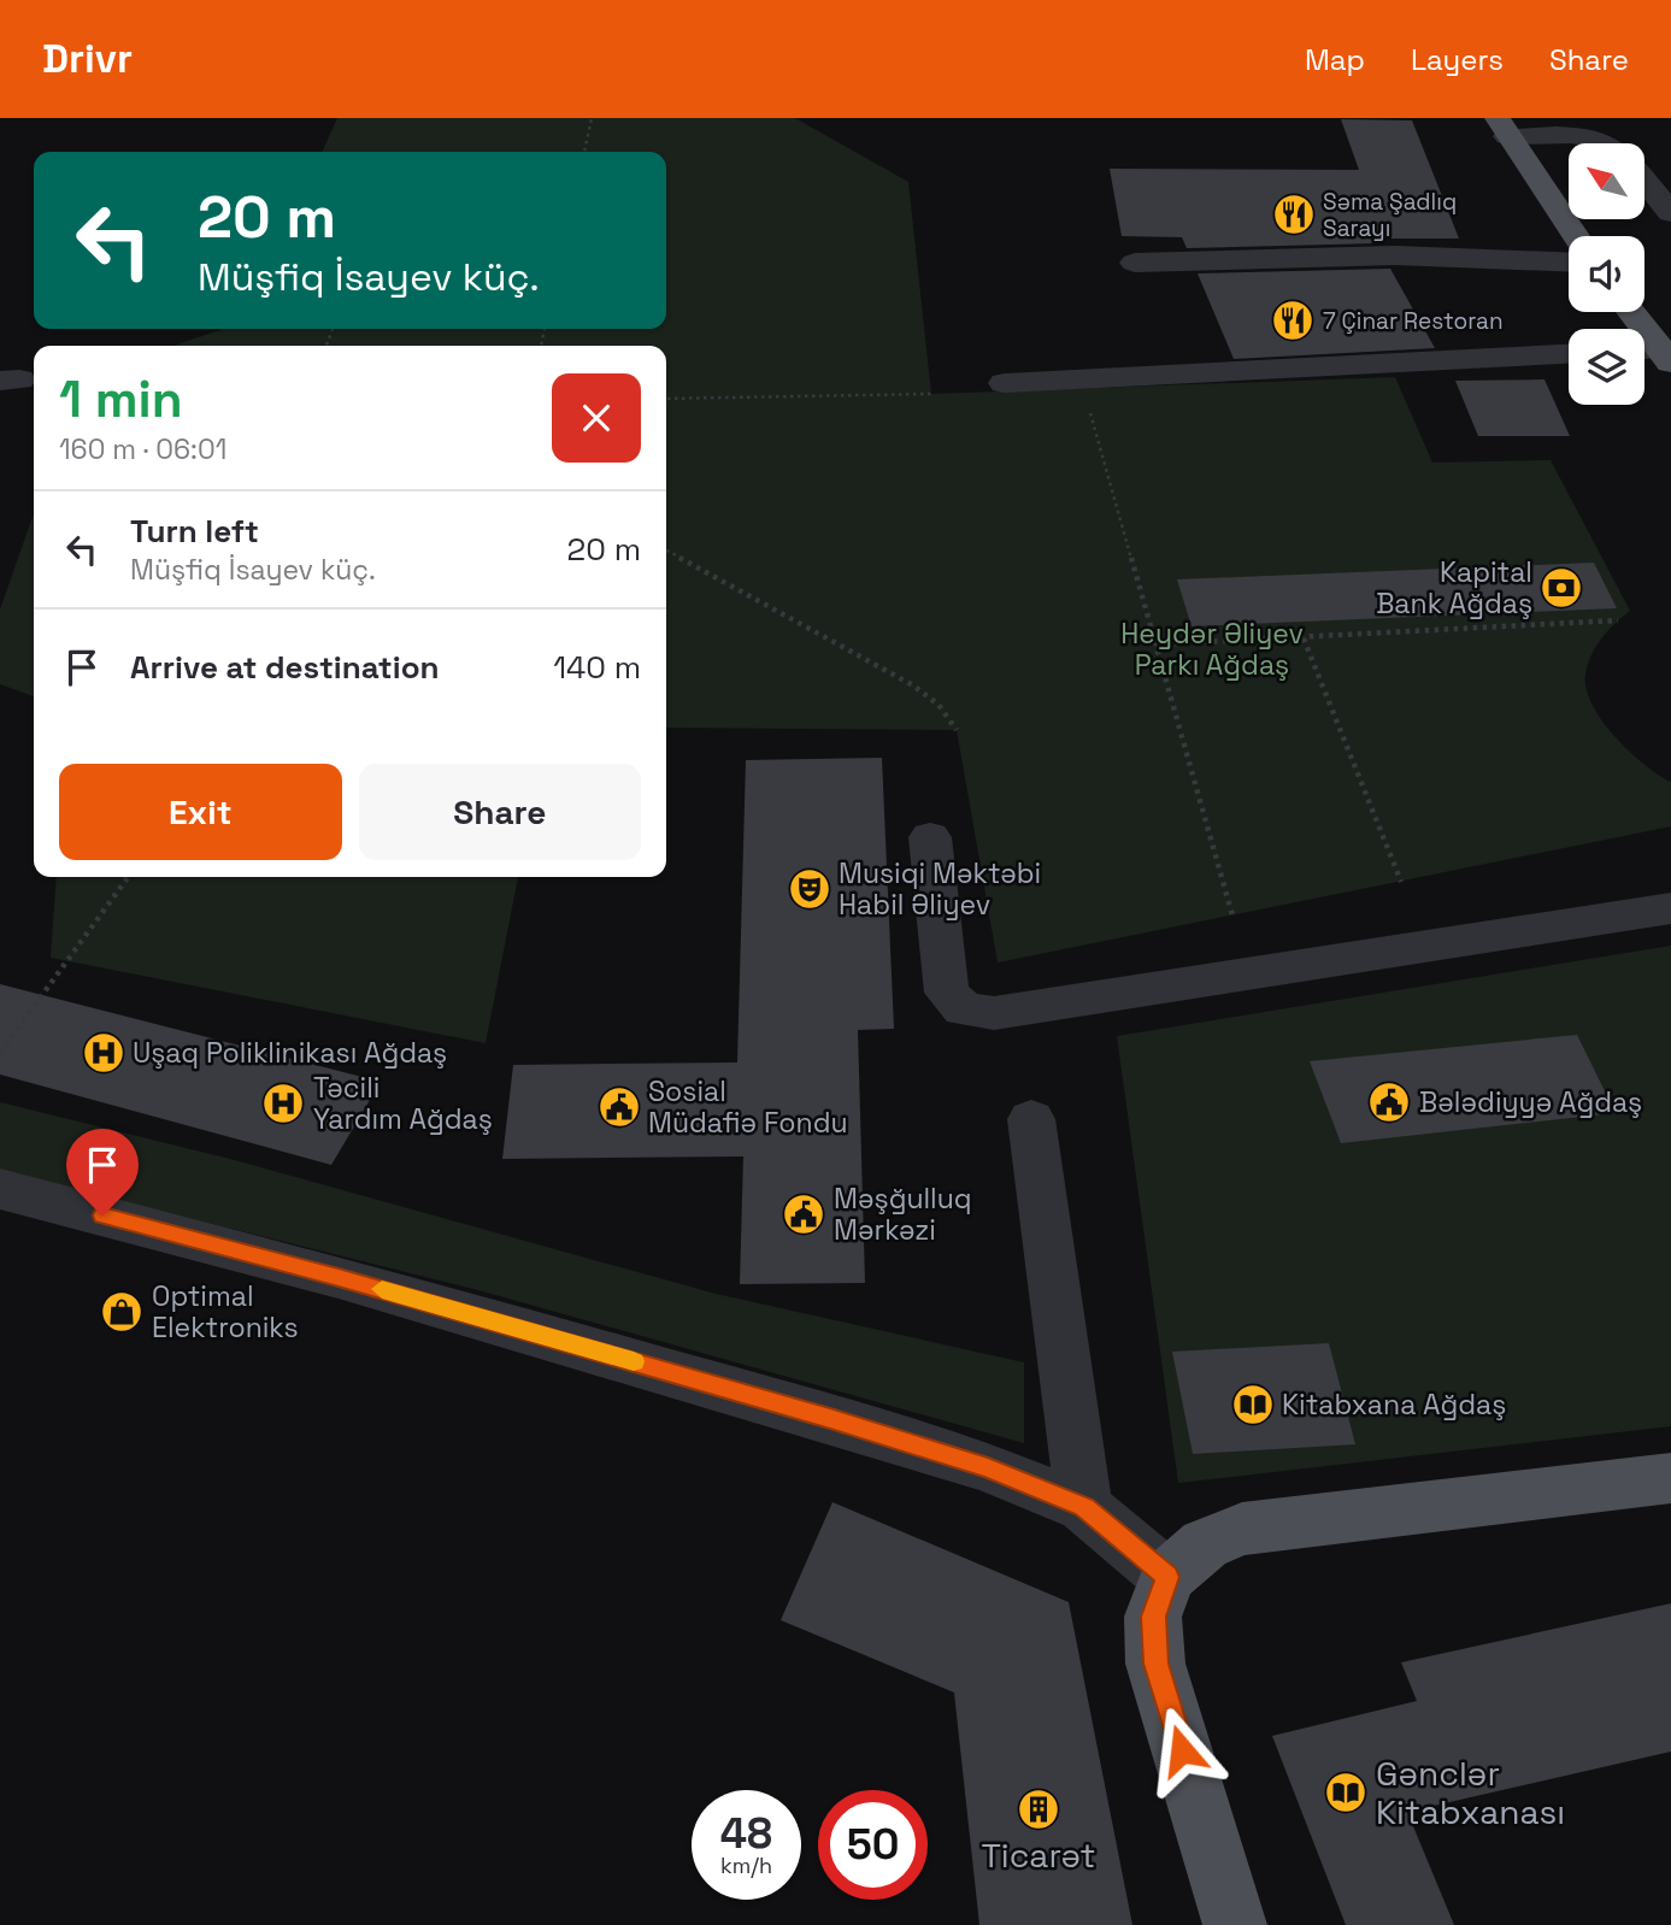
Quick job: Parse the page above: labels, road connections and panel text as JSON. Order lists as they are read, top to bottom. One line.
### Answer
{"parks":["Heydər Əliyev Parkı Ağdaş"],"places":{"restaurant":["Səma Şadlıq Sarayı","7 Çinar Restoran"],"bank":["Kapital Bank Ağdaş"],"theatre":["Musiqi Məktəbi Habil Əliyev"],"hospital":["Uşaq Poliklinikası Ağdaş","Təcili Yardım Ağdaş"],"public building":["Bələdiyyə Ağdaş","Sosial Müdafiə Fondu","Məşğulluq Mərkəzi"],"shop":["Optimal Elektroniks"],"library":["Kitabxana Ağdaş","Gənclər Kitabxanası"],"building":["Ticarət"]},"north":"top left","page":{"header":"Drivr","nav":["Map","Layers","Share"],"turn":["20 m","Müşfiq İsayev küç."],"heading":["1 min","160 m · 06:01"],"list":[{"name":"Turn left","note":"Müşfiq İsayev küç.","value":"20 m"},{"name":"Arrive at destination","value":"140 m"}],"buttons":["Exit","Share"],"speed":"48 km/h","limit":"50"}}
